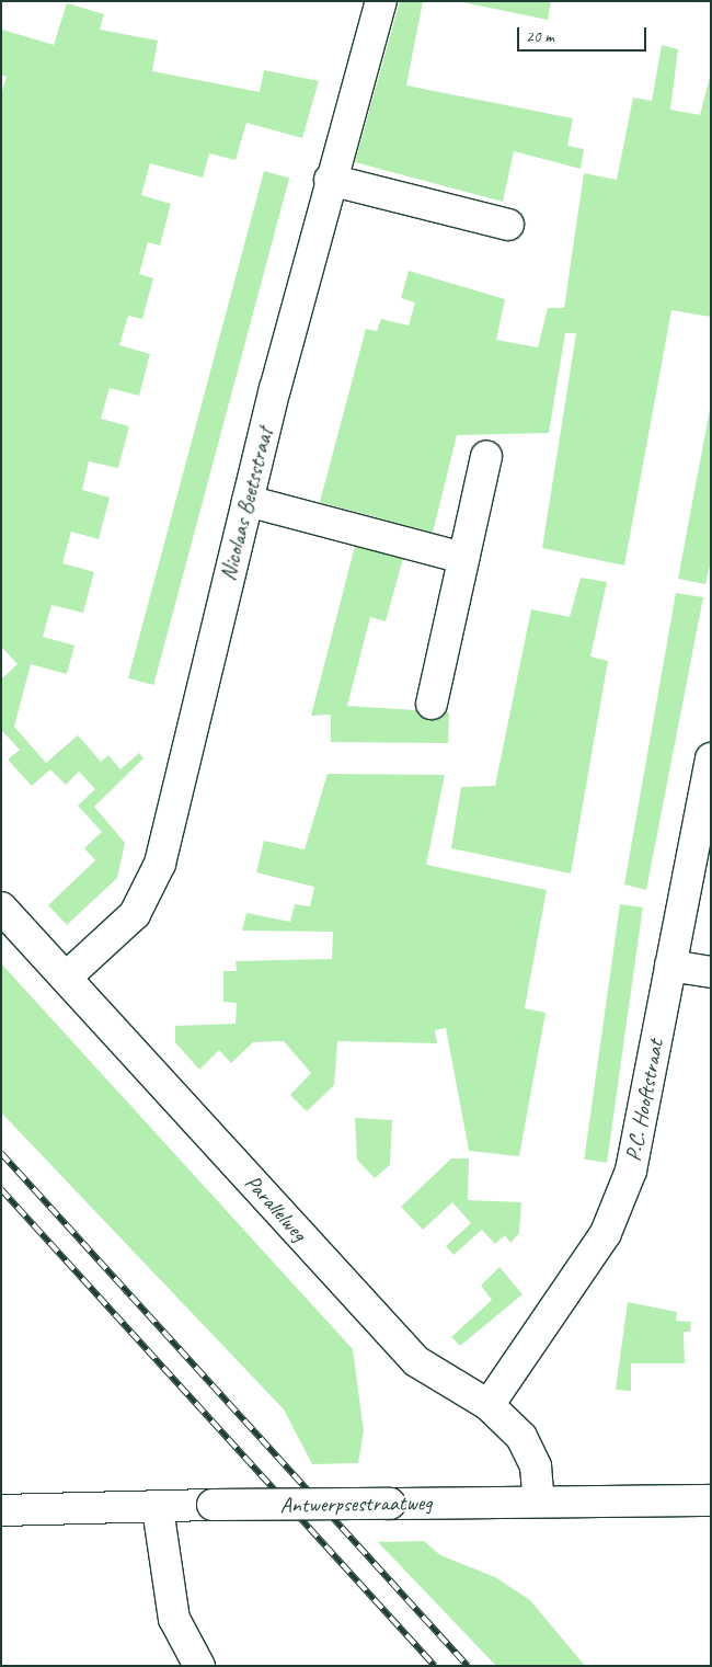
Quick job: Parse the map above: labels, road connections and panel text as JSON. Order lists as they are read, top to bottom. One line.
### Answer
{"streets":{"street":["Nicolaas Beetsstraat","P.C. Hooftstraat","Parallelweg","Antwerpsestraatweg"]},"crossings":[["Nicolaas Beetsstraat","Parallelweg"],["P.C. Hooftstraat","Parallelweg"],["Parallelweg","Antwerpsestraatweg"]],"scale_bar":"20 m"}
